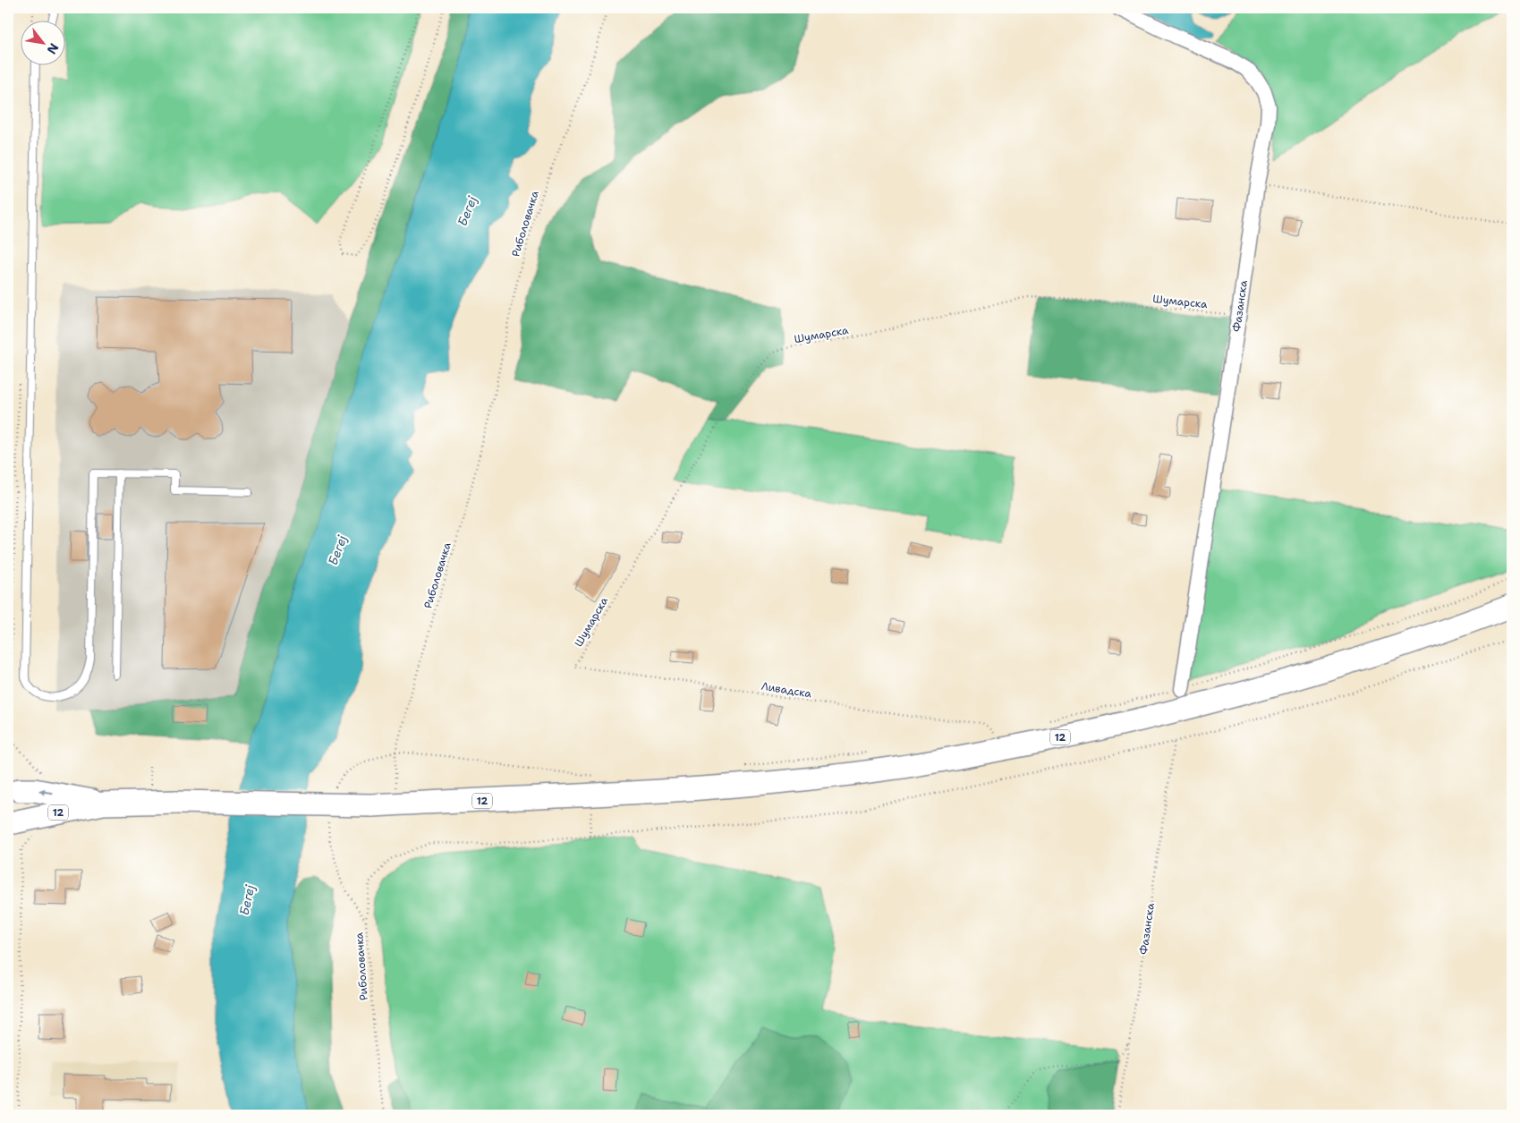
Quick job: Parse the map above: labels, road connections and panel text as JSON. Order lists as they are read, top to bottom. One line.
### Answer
{"streets":{"main road":["12"],"street":["Фазанска"],"path":["Риболовачка","Шумарска","Ливадска"]},"crossings":[["Риболовачка","12"],["Шумарска","Фазанска"],["Шумарска","Ливадска"]],"water":["Бегеј"],"north":"bottom right"}
